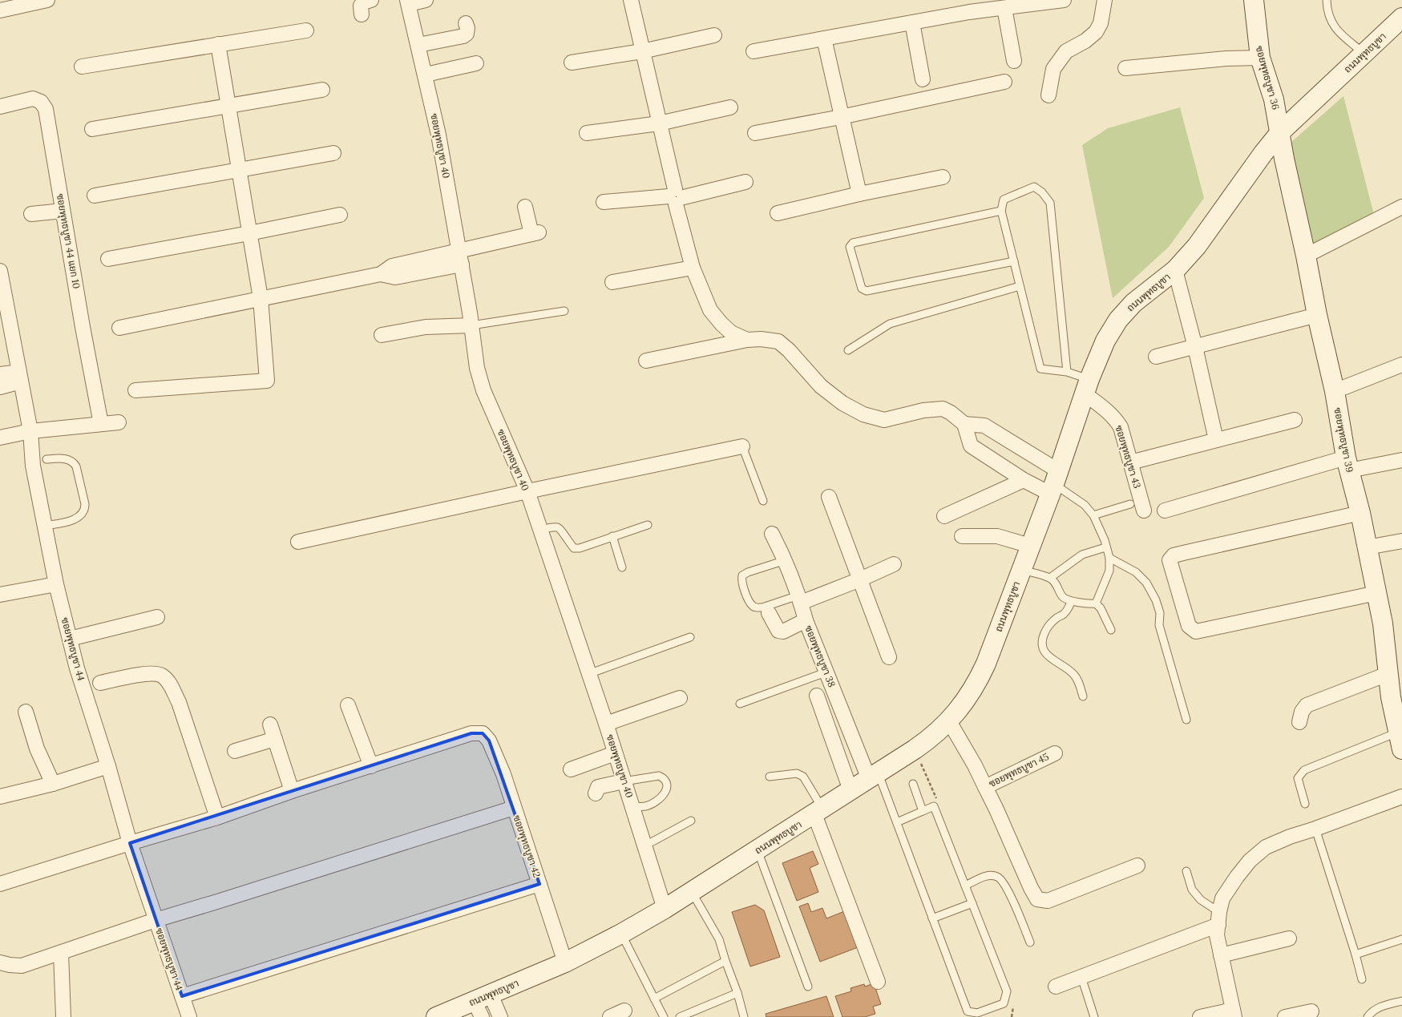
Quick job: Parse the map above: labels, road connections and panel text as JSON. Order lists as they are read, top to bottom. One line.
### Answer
{"streets":{"main road":["ถนนพุทธบูชา","ซอยพุทธบูชา 36","ซอยพุทธบูชา 39"],"street":["ซอยพุทธบูชา 40","ซอยพุทธบูชา 44 แยก 10","ซอยพุทธบูชา 43","ซอยพุทธบูชา 44","ซอยพุทธบูชา 38","ซอยพุทธบูชา 45","ซอยพุทธบูชา 42"]},"crossings":[["ถนนพุทธบูชา","ซอยพุทธบูชา 36"],["ถนนพุทธบูชา","ซอยพุทธบูชา 40"],["ถนนพุทธบูชา","ซอยพุทธบูชา 39"],["ถนนพุทธบูชา","ซอยพุทธบูชา 43"],["ถนนพุทธบูชา","ซอยพุทธบูชา 38"],["ถนนพุทธบูชา","ซอยพุทธบูชา 45"],["ถนนพุทธบูชา","ซอยพุทธบูชา 42"],["ซอยพุทธบูชา 36","ซอยพุทธบูชา 39"]]}
